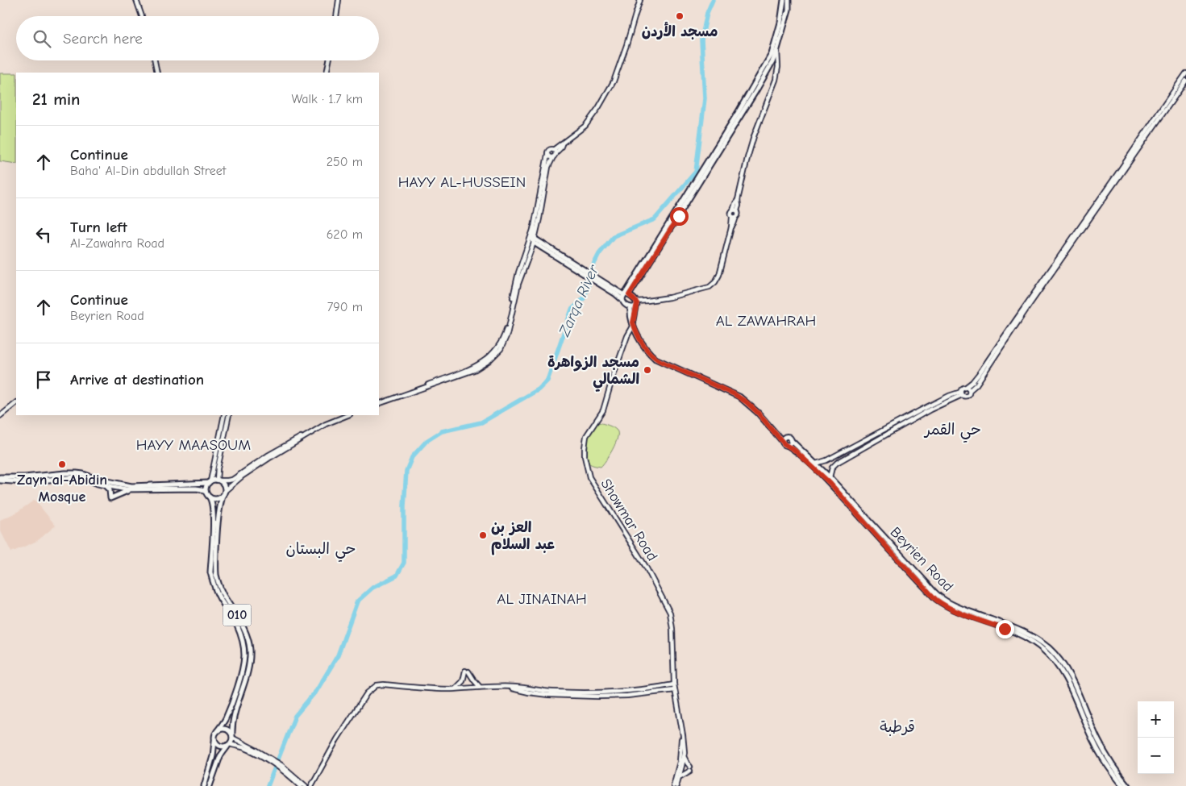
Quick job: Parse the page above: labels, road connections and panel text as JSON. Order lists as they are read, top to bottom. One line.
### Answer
{"streets":{"main road":["Beyrien Road","010"],"street":["Showmar Road"]},"districts":["HAYY AL-HUSSEIN","AL ZAWAHRAH","حي القمر","HAYY MAASOUM","حي البستان","AL JINAINAH","قرطبة"],"water":["Zarqa River"],"places":["مسجد الأردن","مسجد الزواهرة الشمالي","Zayn al-Abidin Mosque","العز بن عبد السلام"],"page":{"search":"Search here","heading":["21 min","Walk · 1.7 km"],"list":[["Continue","Baha' Al-Din abdullah Street","250 m"],["Turn left","Al-Zawahra Road","620 m"],["Continue","Beyrien Road","790 m"],"Arrive at destination"],"map_buttons":["+","−"]}}
